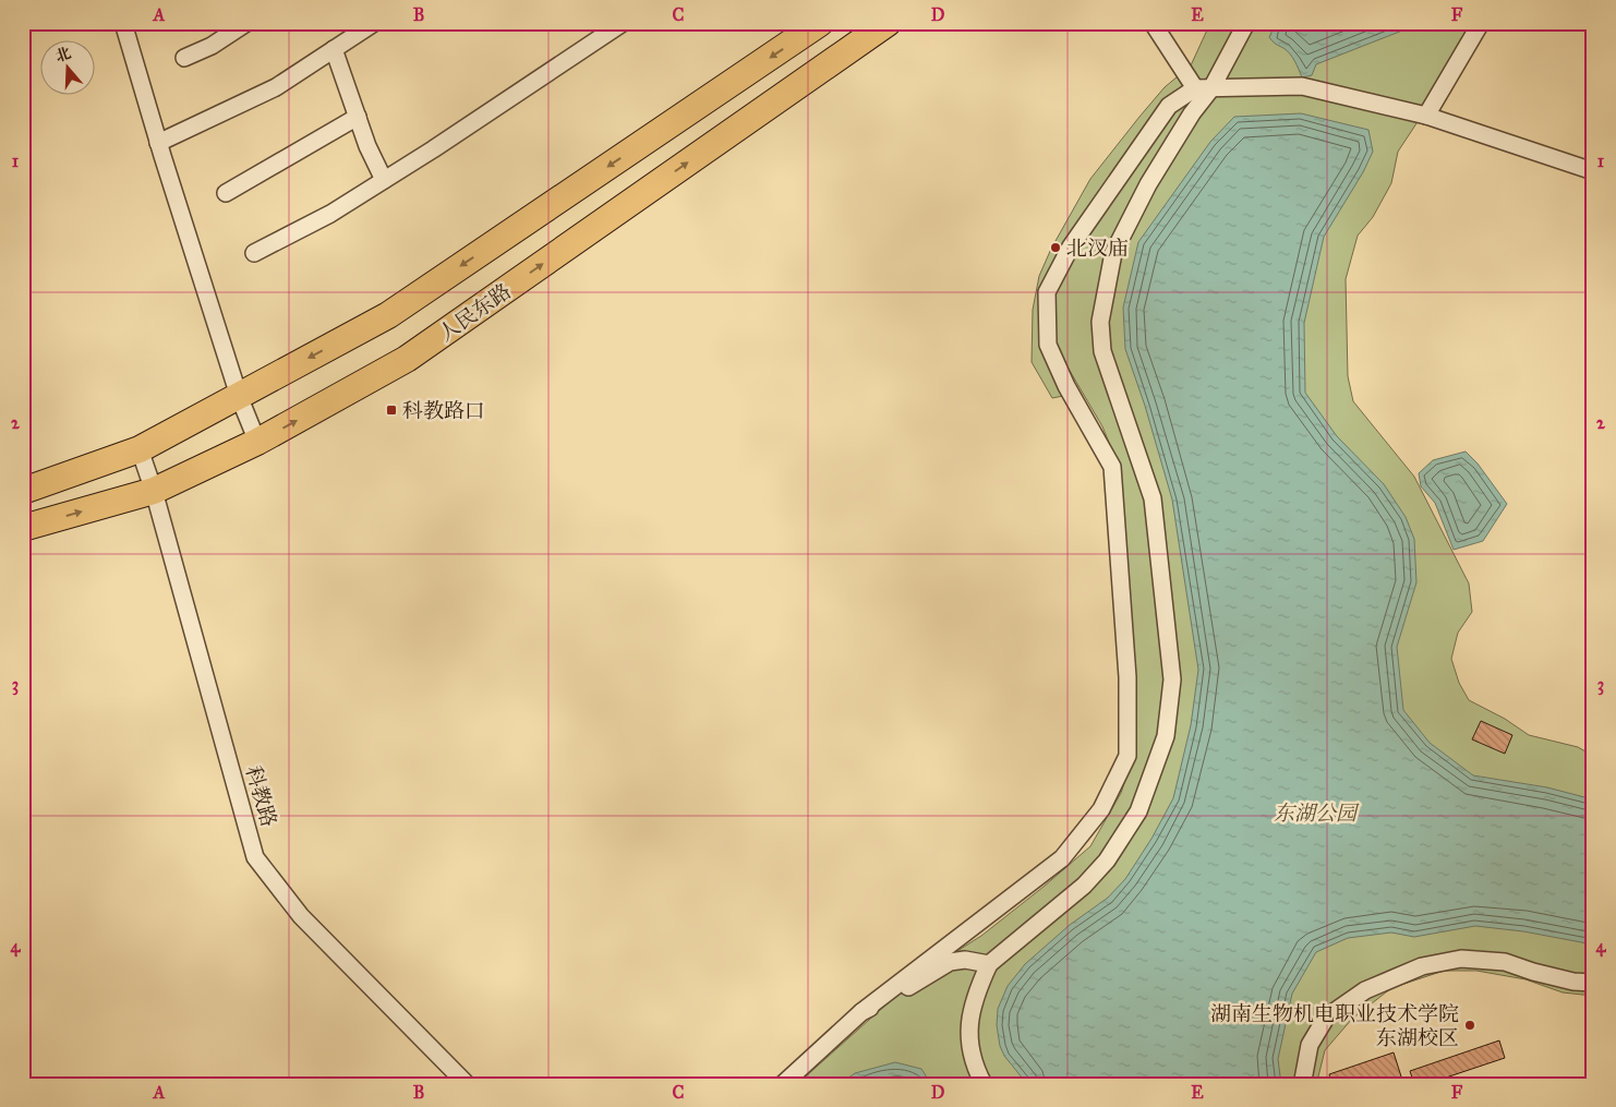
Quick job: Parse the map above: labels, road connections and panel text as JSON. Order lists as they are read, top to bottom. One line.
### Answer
{"streets":{"main road":["人民东路"],"street":["科教路"]},"crossings":[["人民东路","科教路"]],"parks":["东湖公园"],"places":{"other":["北汊庙","湖南生物机电职业技术学院 东湖校区"],"transit":["科教路口"]},"north":"top","grid":{"columns":["A","B","C","D","E","F"],"rows":["1","2","3","4"]}}
